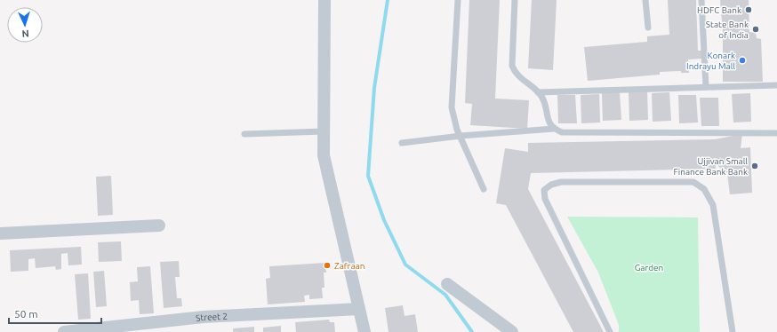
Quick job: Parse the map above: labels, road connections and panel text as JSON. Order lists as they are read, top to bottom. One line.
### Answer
{"streets":{"street":["Street 2"]},"parks":["Garden"],"places":["HDFC Bank","State Bank of India","Konark Indrayu Mall","Ujjivan Small Finance Bank Bank","Zafraan"],"scale_bar":"50 m","north":"bottom"}
